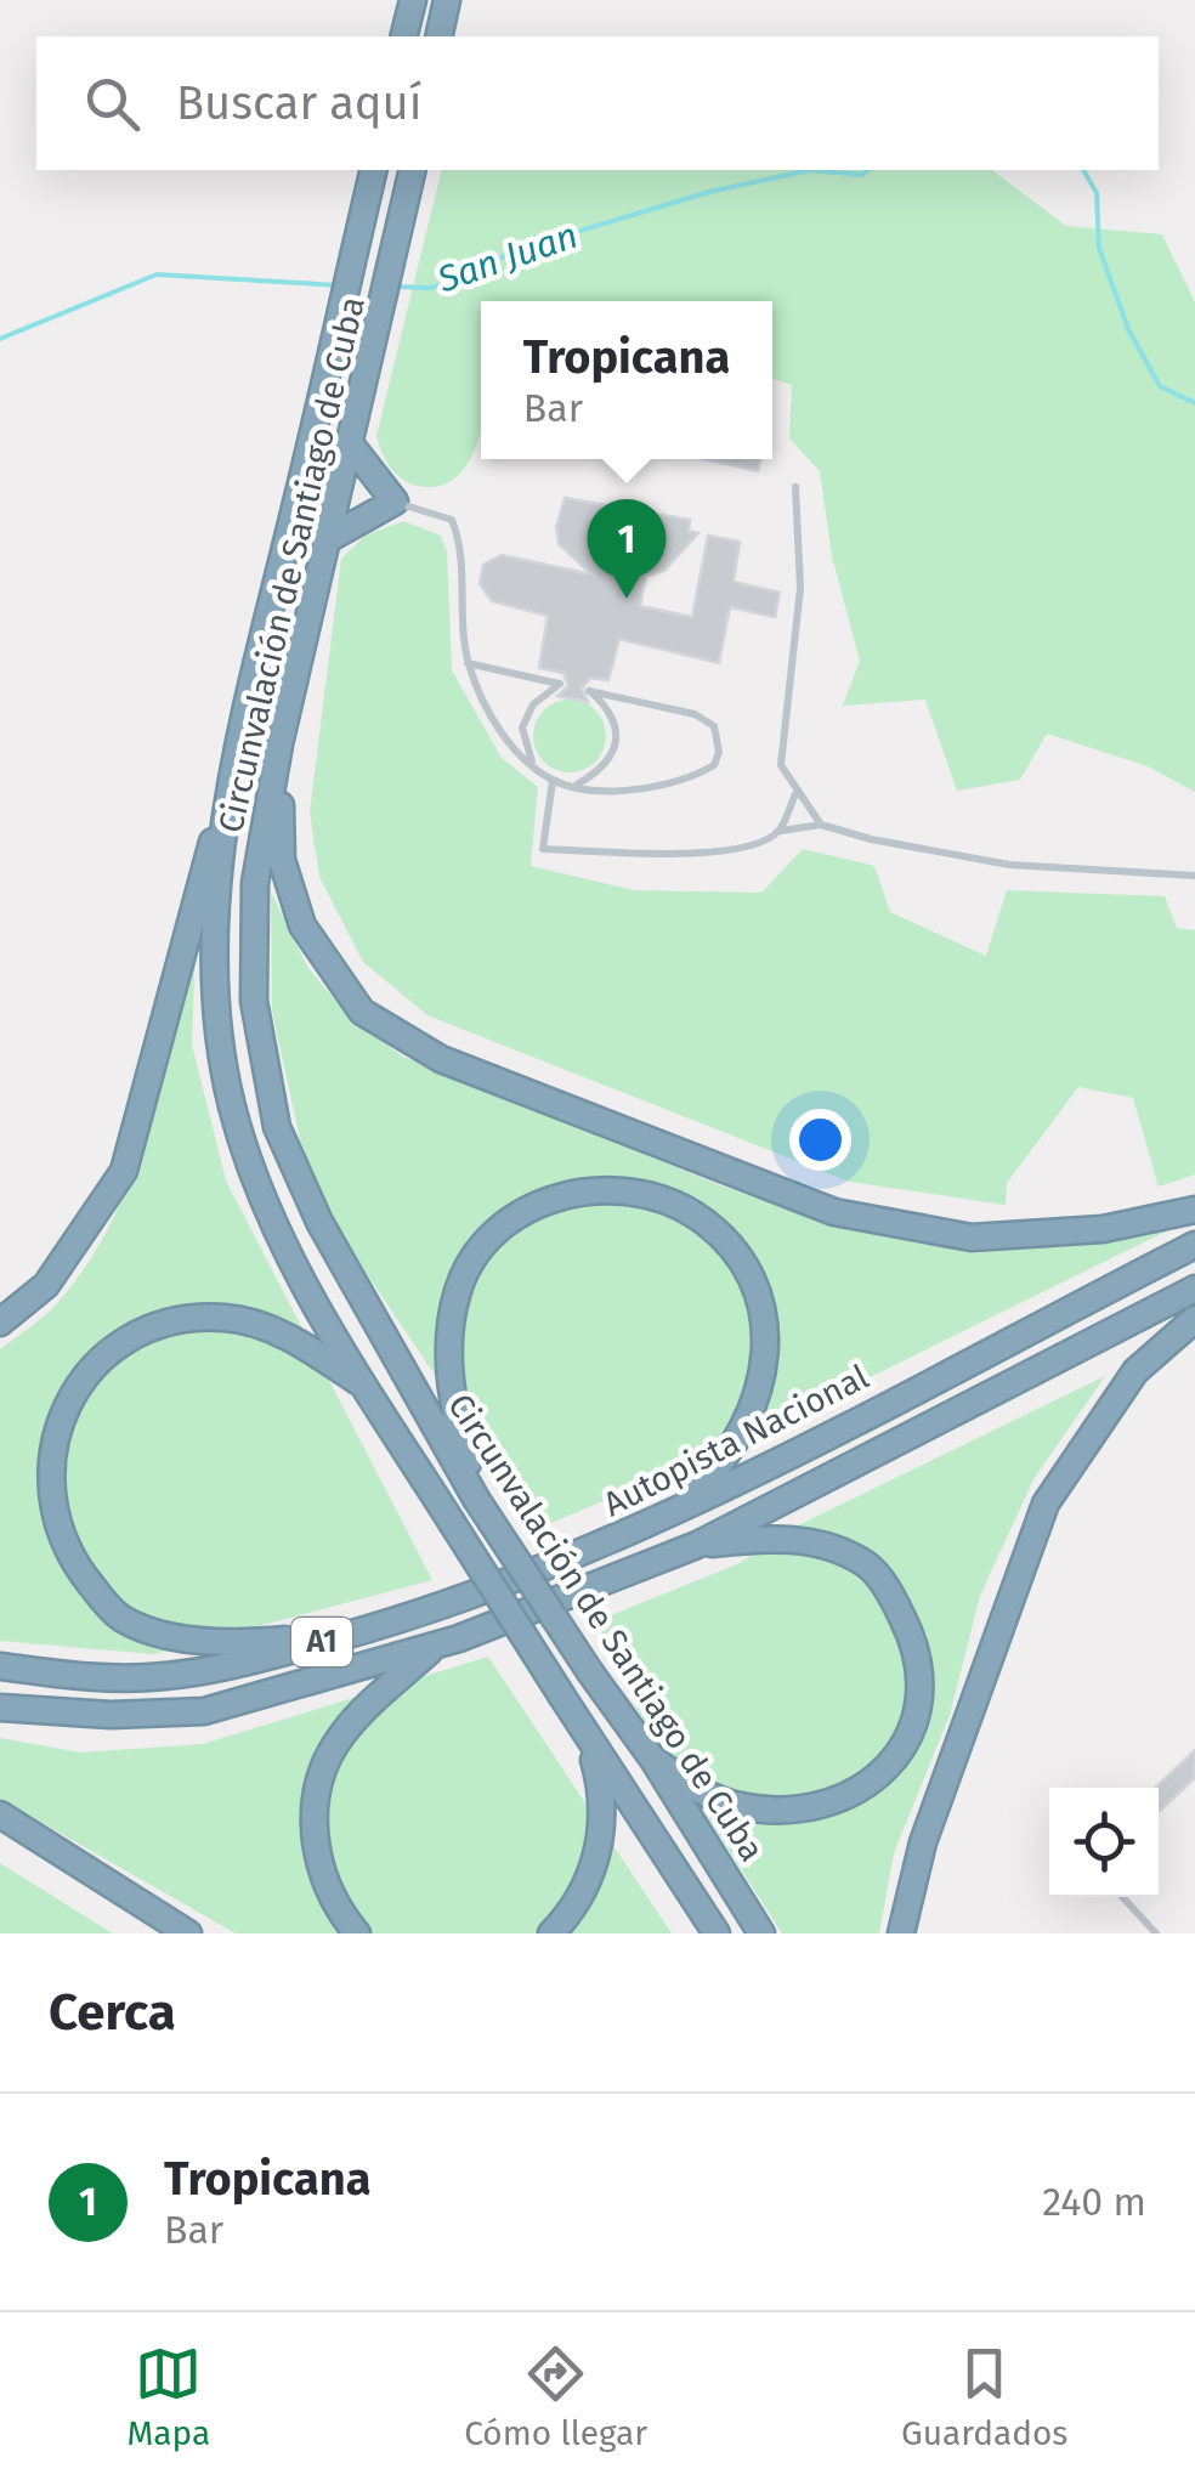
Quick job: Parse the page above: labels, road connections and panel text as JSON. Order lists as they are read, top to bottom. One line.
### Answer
{"streets":{"highway":["Circunvalación de Santiago de Cuba","Autopista Nacional","A1"]},"water":["San Juan"],"page":{"search":"Buscar aquí","popup":["Tropicana","Bar"],"pins":"1","heading":"Cerca","list":[{"mark":"1","name":"Tropicana","note":"Bar","value":"240 m"}],"nav":["Mapa","Cómo llegar","Guardados"]}}
